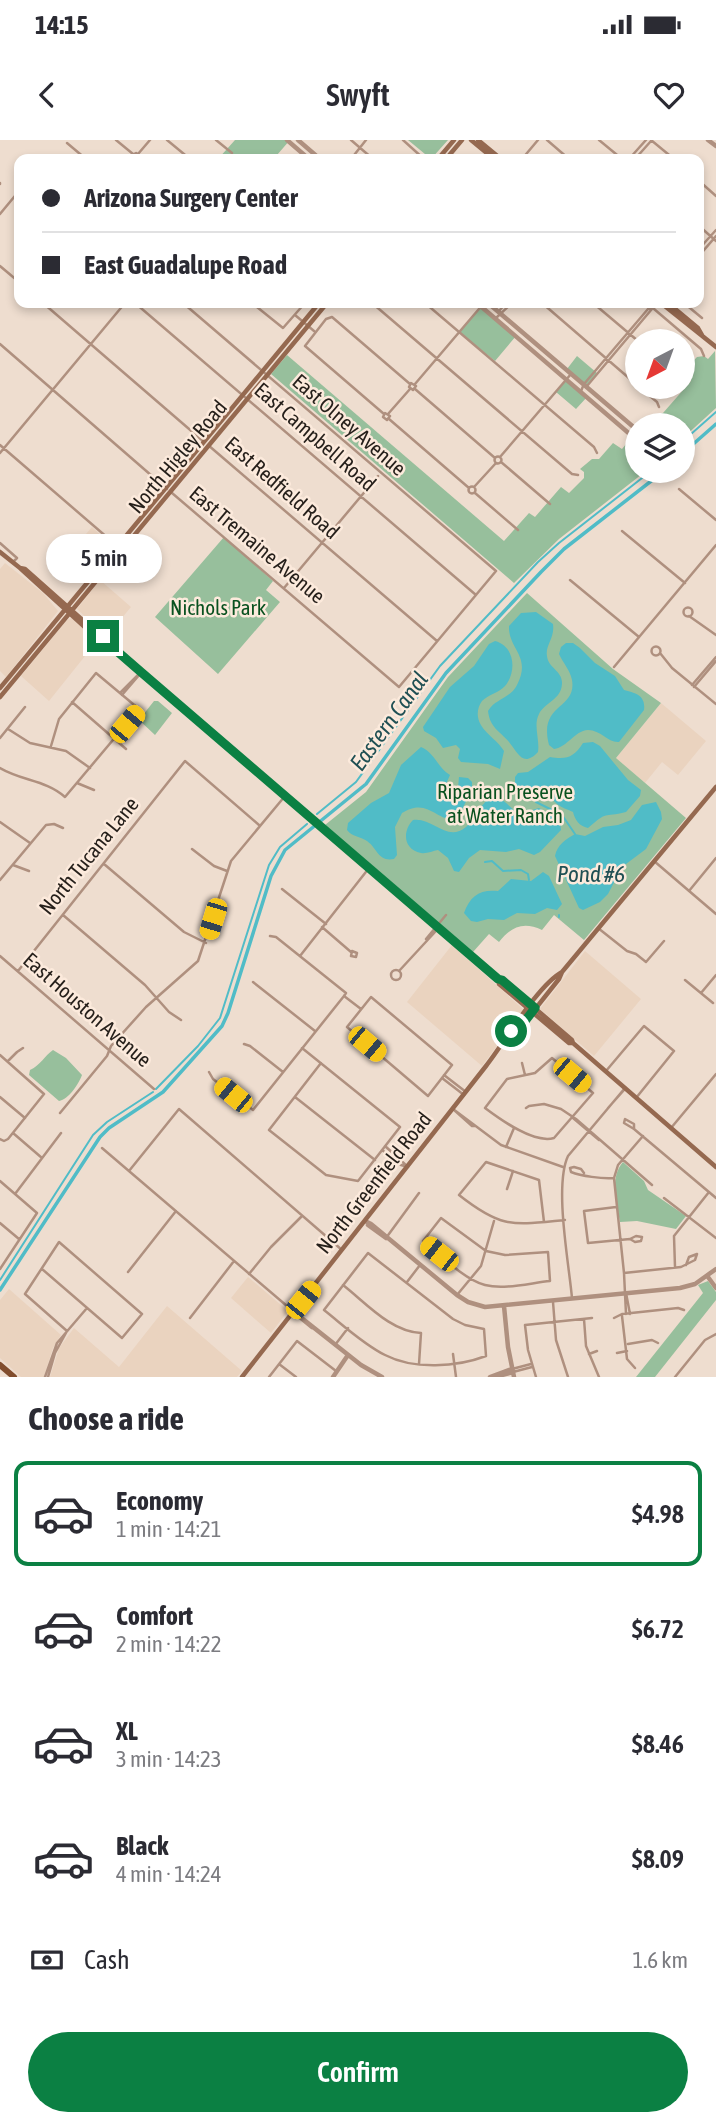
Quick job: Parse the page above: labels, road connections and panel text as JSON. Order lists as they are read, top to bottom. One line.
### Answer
{"streets":{"main road":["North Higley Road","North Greenfield Road"],"street":["East Olney Avenue","East Campbell Road","East Redfield Road","East Tremaine Avenue","North Tucana Lane","East Houston Avenue"]},"crossings":[["East Olney Avenue","East Campbell Road"],["East Olney Avenue","North Higley Road"],["East Campbell Road","North Higley Road"],["North Higley Road","East Redfield Road"],["North Higley Road","East Tremaine Avenue"],["East Redfield Road","East Tremaine Avenue"],["North Tucana Lane","East Houston Avenue"]],"water":["Eastern Canal","Pond #6"],"parks":["Nichols Park","Riparian Preserve at Water Ranch"],"north":"bottom left","page":{"status":"14:15","header":"Swyft","banner":["Arizona Surgery Center","East Guadalupe Road"],"bubble":"5 min","heading":"Choose a ride","list":[{"name":"Economy","note":"1 min · 14:21","value":"$4.98"},{"name":"Comfort","note":"2 min · 14:22","value":"$6.72"},{"name":"XL","note":"3 min · 14:23","value":"$8.46"},{"name":"Black","note":"4 min · 14:24","value":"$8.09"}],"pay":["Cash","1.6 km"],"buttons":"Confirm"}}
